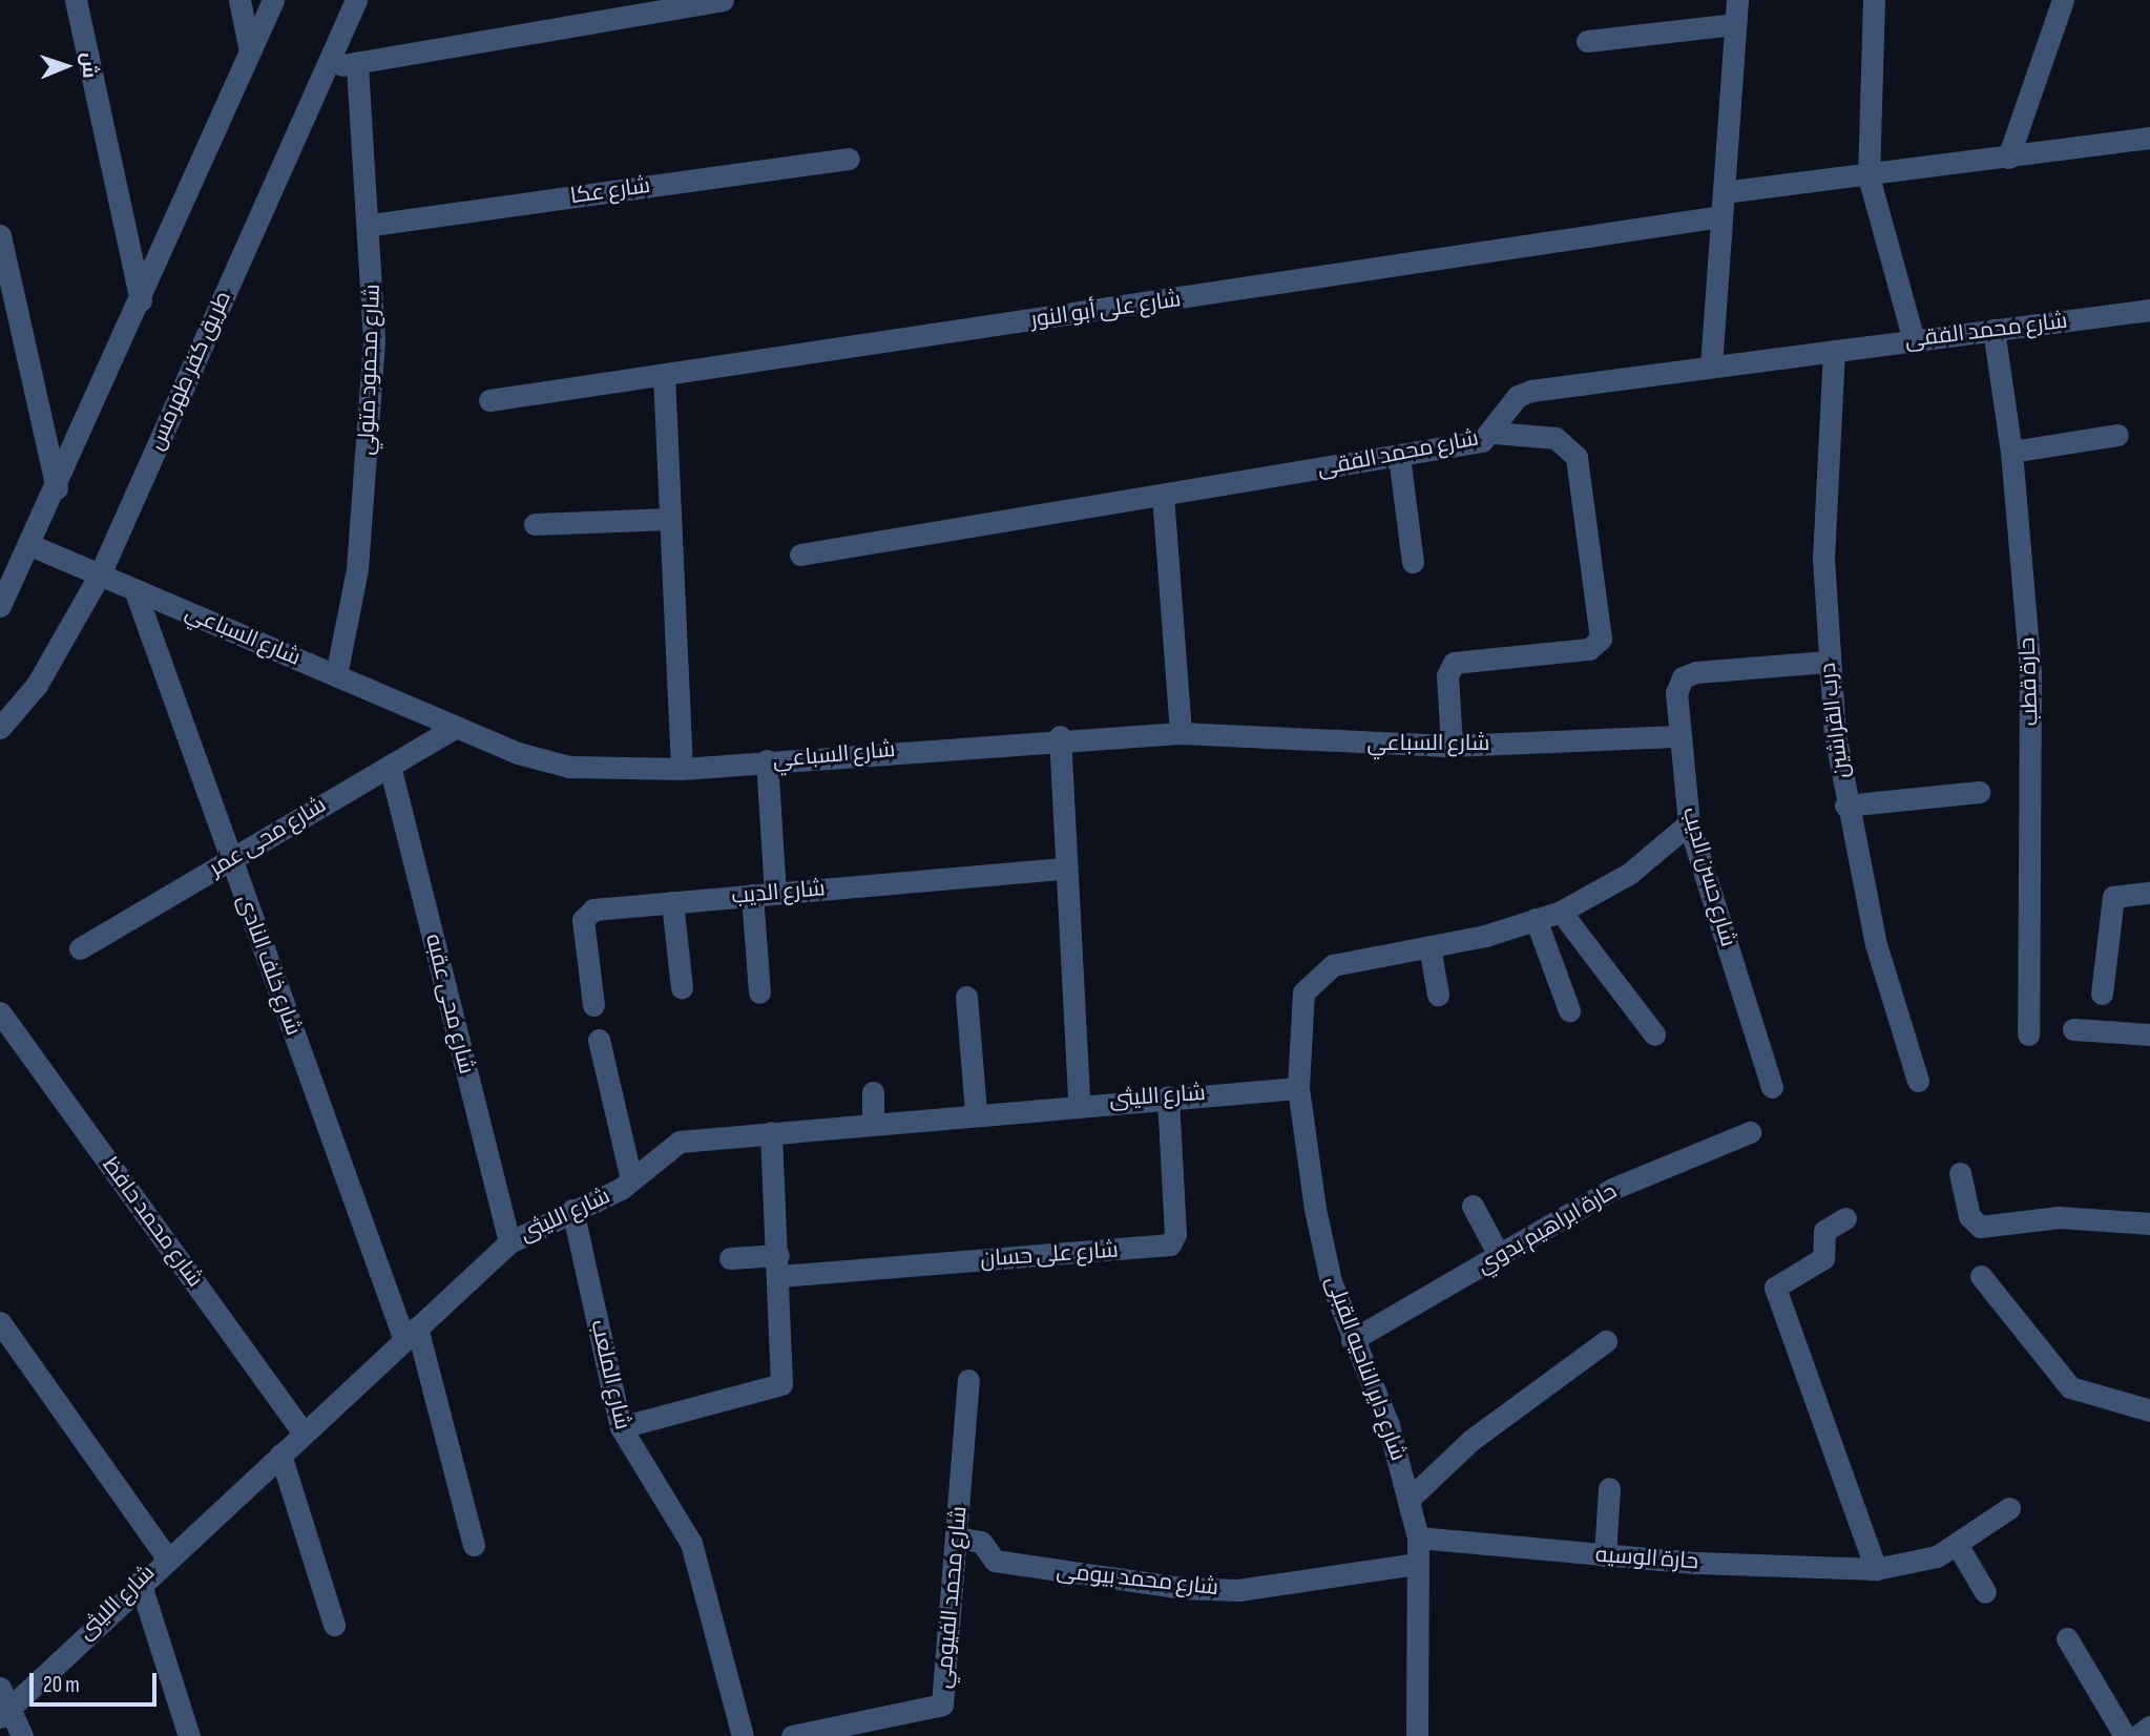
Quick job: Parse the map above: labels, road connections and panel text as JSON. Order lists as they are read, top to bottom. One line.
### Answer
{"streets":{"street":["شارع عكا","شارع على أبو النور","شارع محمد الفقى","شارع محمود متولي","طريق كفر طهرمس","شارع السباعي","حارة قطب","درب القراشين","شارع محى عمر","شارع حسن الديب","شارع الديب","شارع خلف النادى","شارع محى عقبه","شارع الليثى","شارع محمد حافظ","حارة ابراهيم بدوي","شارع على حسان","شارع داير الناحيه القبلى","شارع الملعب","حارة الوسيه","شارع محمد بيومى","شارع محمد الفيومي"]},"crossings":[["شارع عكا","شارع محمود متولي"],["شارع محمد الفقى","حارة قطب"],["شارع محمد الفقى","درب القراشين"],["شارع محمود متولي","شارع السباعي"],["طريق كفر طهرمس","شارع السباعي"],["شارع السباعي","شارع محى عمر"],["شارع السباعي","شارع حسن الديب"],["شارع السباعي","شارع خلف النادى"],["درب القراشين","شارع حسن الديب"],["شارع محى عمر","شارع خلف النادى"],["شارع محى عمر","شارع محى عقبه"],["شارع حسن الديب","شارع داير الناحيه القبلى"],["شارع خلف النادى","شارع الليثى"],["شارع محى عقبه","شارع الليثى"],["شارع الليثى","شارع محمد حافظ"],["شارع الليثى","شارع على حسان"],["شارع الليثى","شارع داير الناحيه القبلى"],["شارع الليثى","شارع الملعب"],["حارة ابراهيم بدوي","شارع داير الناحيه القبلى"],["شارع داير الناحيه القبلى","حارة الوسيه"],["شارع داير الناحيه القبلى","شارع محمد بيومى"],["شارع محمد بيومى","شارع محمد الفيومي"]],"scale_bar":"20 m","north":"right"}
